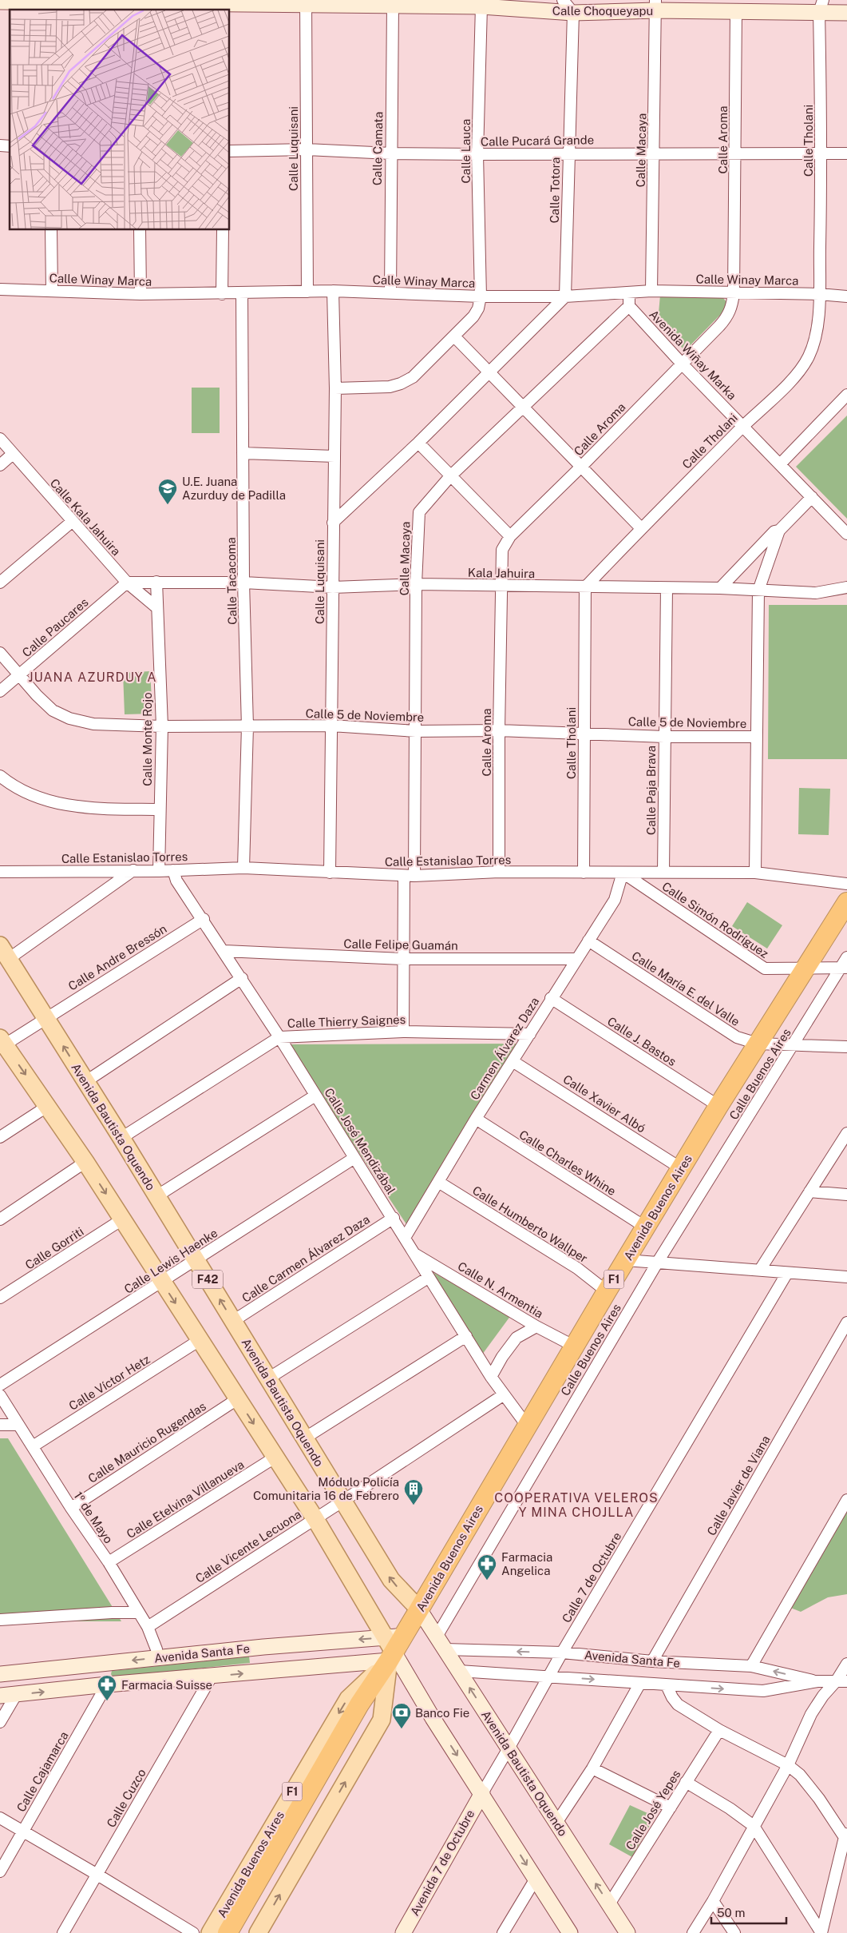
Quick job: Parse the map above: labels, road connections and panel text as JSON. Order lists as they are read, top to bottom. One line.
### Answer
{"streets":{"highway":["Avenida Buenos Aires","F1"],"main road":["Calle Choqueyapu","Avenida Bautista Oquendo","F42","Avenida Santa Fe","Avenida 7 de Octubre"],"street":["Calle Aroma","Calle Pucará Grande","Calle Tholani","Calle Luquisani","Calle Camata","Calle Macaya","Calle Lauca","Calle Totora","Calle Winay Marca","Avenida Wiñay Marka","Calle Kala Jahuira","Kala Jahuira","Calle Tacacoma","Calle Paucares","Calle 5 de Noviembre","Calle Monte Rojo","Calle Paja Brava","Calle Estanislao Torres","Calle Simón Rodríguez","Calle Felipe Guamán","Calle Andre Bressón","Calle María E. del Valle","Calle Thierry Saignes","Calle J. Bastos","Carmen Álvarez Daza","Calle Buenos Aires","Calle Xavier Albó","Calle José Mendizábal","Calle Charles Whine","Calle Humberto Wallper","Calle Gorriti","Calle Carmen Álvarez Daza","Calle Lewis Haenke","Calle N. Armentia","Calle Víctor Hetz","Calle Mauricio Rugendas","Calle Javier de Viana","Calle Etelvina Villanueva","1º de Mayo","Calle Vicente Lecuona","Calle 7 de Octubre","Calle Cajamarca","Calle Cuzco","Calle José Yepes"]},"crossings":[["Calle Choqueyapu","Calle Aroma"],["Calle Choqueyapu","Calle Tholani"],["Calle Choqueyapu","Calle Luquisani"],["Calle Choqueyapu","Calle Camata"],["Calle Choqueyapu","Calle Macaya"],["Calle Choqueyapu","Calle Lauca"],["Calle Choqueyapu","Calle Totora"],["Calle Aroma","Calle Pucará Grande"],["Calle Aroma","Calle Winay Marca"],["Calle Aroma","Avenida Wiñay Marka"],["Calle Aroma","Kala Jahuira"],["Calle Aroma","Calle 5 de Noviembre"],["Calle Aroma","Calle Estanislao Torres"],["Calle Pucará Grande","Calle Tholani"],["Calle Pucará Grande","Calle Luquisani"],["Calle Pucará Grande","Calle Camata"],["Calle Pucará Grande","Calle Macaya"],["Calle Pucará Grande","Calle Lauca"],["Calle Pucará Grande","Calle Totora"],["Calle Tholani","Calle Winay Marca"],["Calle Tholani","Avenida Wiñay Marka"],["Calle Tholani","Kala Jahuira"],["Calle Tholani","Calle 5 de Noviembre"],["Calle Tholani","Calle Estanislao Torres"],["Calle Luquisani","Calle Winay Marca"],["Calle Luquisani","Kala Jahuira"],["Calle Luquisani","Calle 5 de Noviembre"],["Calle Luquisani","Calle Estanislao Torres"],["Calle Camata","Calle Winay Marca"],["Calle Macaya","Calle Winay Marca"],["Calle Macaya","Avenida Wiñay Marka"],["Calle Macaya","Kala Jahuira"],["Calle Macaya","Calle 5 de Noviembre"],["Calle Macaya","Calle Estanislao Torres"],["Calle Macaya","Calle Felipe Guamán"],["Calle Macaya","Calle Thierry Saignes"],["Calle Lauca","Calle Winay Marca"],["Calle Totora","Calle Winay Marca"],["Calle Winay Marca","Calle Tacacoma"],["Calle Kala Jahuira","Kala Jahuira"],["Calle Kala Jahuira","Calle Paucares"],["Calle Kala Jahuira","Calle Monte Rojo"],["Kala Jahuira","Calle Tacacoma"],["Kala Jahuira","Calle Paucares"],["Kala Jahuira","Calle Monte Rojo"],["Kala Jahuira","Calle Paja Brava"],["Calle Tacacoma","Calle 5 de Noviembre"],["Calle Tacacoma","Calle Estanislao Torres"],["Calle Paucares","Calle 5 de Noviembre"],["Calle 5 de Noviembre","Calle Monte Rojo"],["Calle 5 de Noviembre","Calle Paja Brava"],["Calle Monte Rojo","Calle Estanislao Torres"],["Calle Paja Brava","Calle Estanislao Torres"],["Calle Estanislao Torres","Calle Simón Rodríguez"],["Calle Estanislao Torres","Carmen Álvarez Daza"],["Calle Estanislao Torres","Calle José Mendizábal"],["Calle Simón Rodríguez","Carmen Álvarez Daza"],["Calle Simón Rodríguez","Calle Buenos Aires"],["Calle Simón Rodríguez","Avenida Buenos Aires"],["Calle Felipe Guamán","Carmen Álvarez Daza"],["Calle Felipe Guamán","Calle José Mendizábal"],["Calle Andre Bressón","Avenida Bautista Oquendo"],["Calle Andre Bressón","Calle José Mendizábal"],["Calle María E. del Valle","Carmen Álvarez Daza"],["Calle María E. del Valle","Calle Buenos Aires"],["Calle María E. del Valle","Avenida Buenos Aires"],["Calle Thierry Saignes","Carmen Álvarez Daza"],["Calle Thierry Saignes","Avenida Bautista Oquendo"],["Calle Thierry Saignes","Calle José Mendizábal"],["Calle J. Bastos","Carmen Álvarez Daza"],["Calle J. Bastos","Avenida Buenos Aires"],["Carmen Álvarez Daza","Calle Xavier Albó"],["Carmen Álvarez Daza","Calle José Mendizábal"],["Carmen Álvarez Daza","Calle Charles Whine"],["Carmen Álvarez Daza","Calle Humberto Wallper"],["Calle Buenos Aires","Avenida Bautista Oquendo"],["Calle Xavier Albó","Avenida Buenos Aires"],["Avenida Bautista Oquendo","Avenida Buenos Aires"],["Avenida Bautista Oquendo","Calle Carmen Álvarez Daza"],["Avenida Bautista Oquendo","Calle Lewis Haenke"],["Avenida Bautista Oquendo","Calle Vicente Lecuona"],["Avenida Bautista Oquendo","Calle 7 de Octubre"],["Avenida Bautista Oquendo","Avenida Santa Fe"],["Avenida Bautista Oquendo","Calle José Yepes"],["Calle José Mendizábal","Avenida Buenos Aires"],["Calle José Mendizábal","Calle Carmen Álvarez Daza"],["Calle José Mendizábal","Calle Lewis Haenke"],["Calle José Mendizábal","Calle N. Armentia"],["Calle José Mendizábal","Calle Vicente Lecuona"],["Calle Charles Whine","Avenida Buenos Aires"],["Avenida Buenos Aires","Calle Humberto Wallper"],["Avenida Buenos Aires","Calle N. Armentia"],["Avenida Buenos Aires","Avenida Santa Fe"],["Calle Víctor Hetz","1º de Mayo"],["Calle Mauricio Rugendas","1º de Mayo"],["Calle Javier de Viana","Avenida Santa Fe"],["Calle Etelvina Villanueva","1º de Mayo"],["1º de Mayo","Calle Vicente Lecuona"],["1º de Mayo","Avenida Santa Fe"],["Calle 7 de Octubre","Avenida Santa Fe"],["Calle 7 de Octubre","Avenida 7 de Octubre"],["Avenida Santa Fe","Calle Cajamarca"],["Avenida Santa Fe","Calle Cuzco"]],"districts":["JUANA AZURDUY A","COOPERATIVA VELEROS Y MINA CHOJLLA"],"places":{"school or university":["U.E. Juana Azurduy de Padilla"],"building":["Módulo Policía Comunitaria 16 de Febrero"],"pharmacy":["Farmacia Angelica","Farmacia Suisse"],"bank":["Banco Fie"]},"scale_bar":"50 m"}
